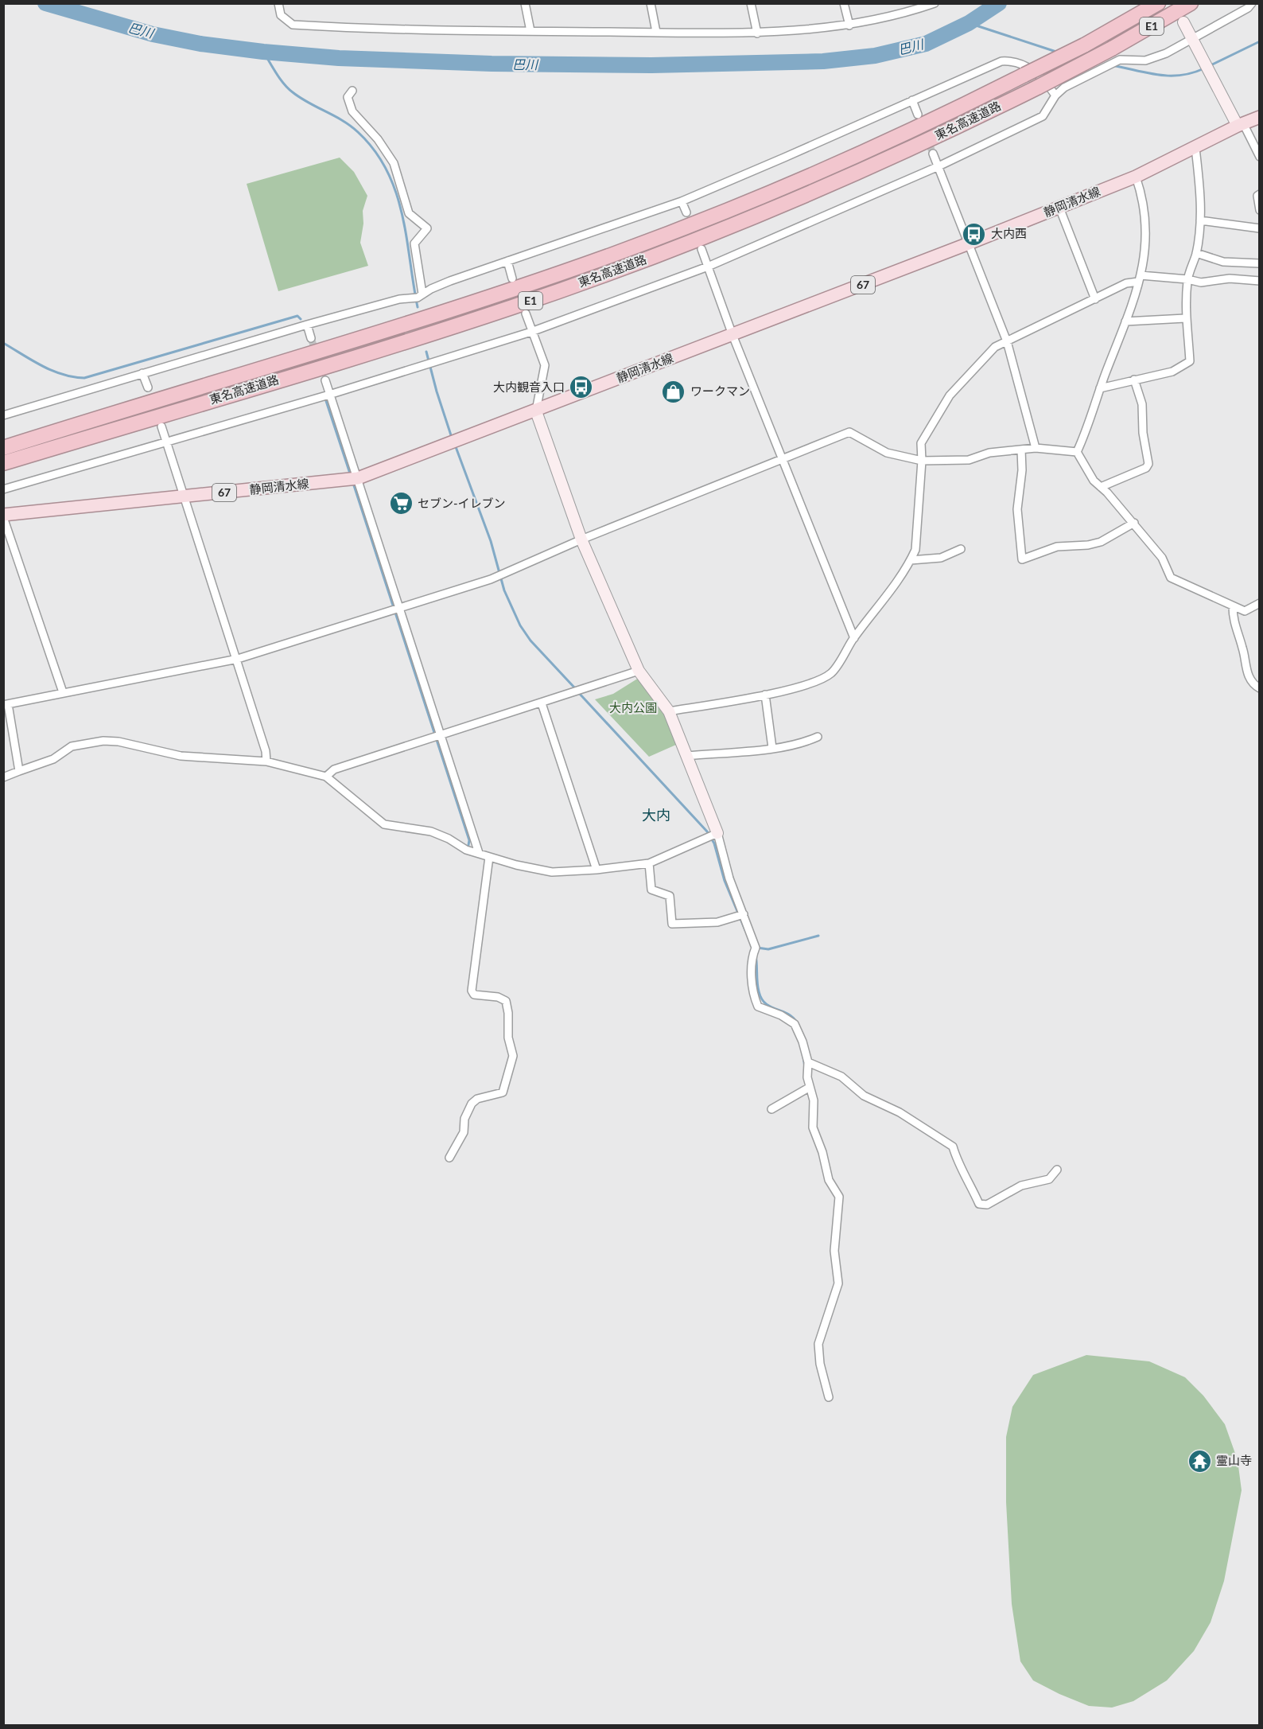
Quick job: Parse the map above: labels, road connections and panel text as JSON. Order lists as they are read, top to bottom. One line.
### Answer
{"streets":{"highway":["E1","東名高速道路"],"main road":["静岡清水線","67"]},"districts":["大内"],"water":["巴川"],"parks":["大内公園"],"places":{"bus stop":["大内西","大内観音入口"],"shop":["ワークマン"],"supermarket":["セブン-イレブン"],"temple":["霊山寺"]}}
